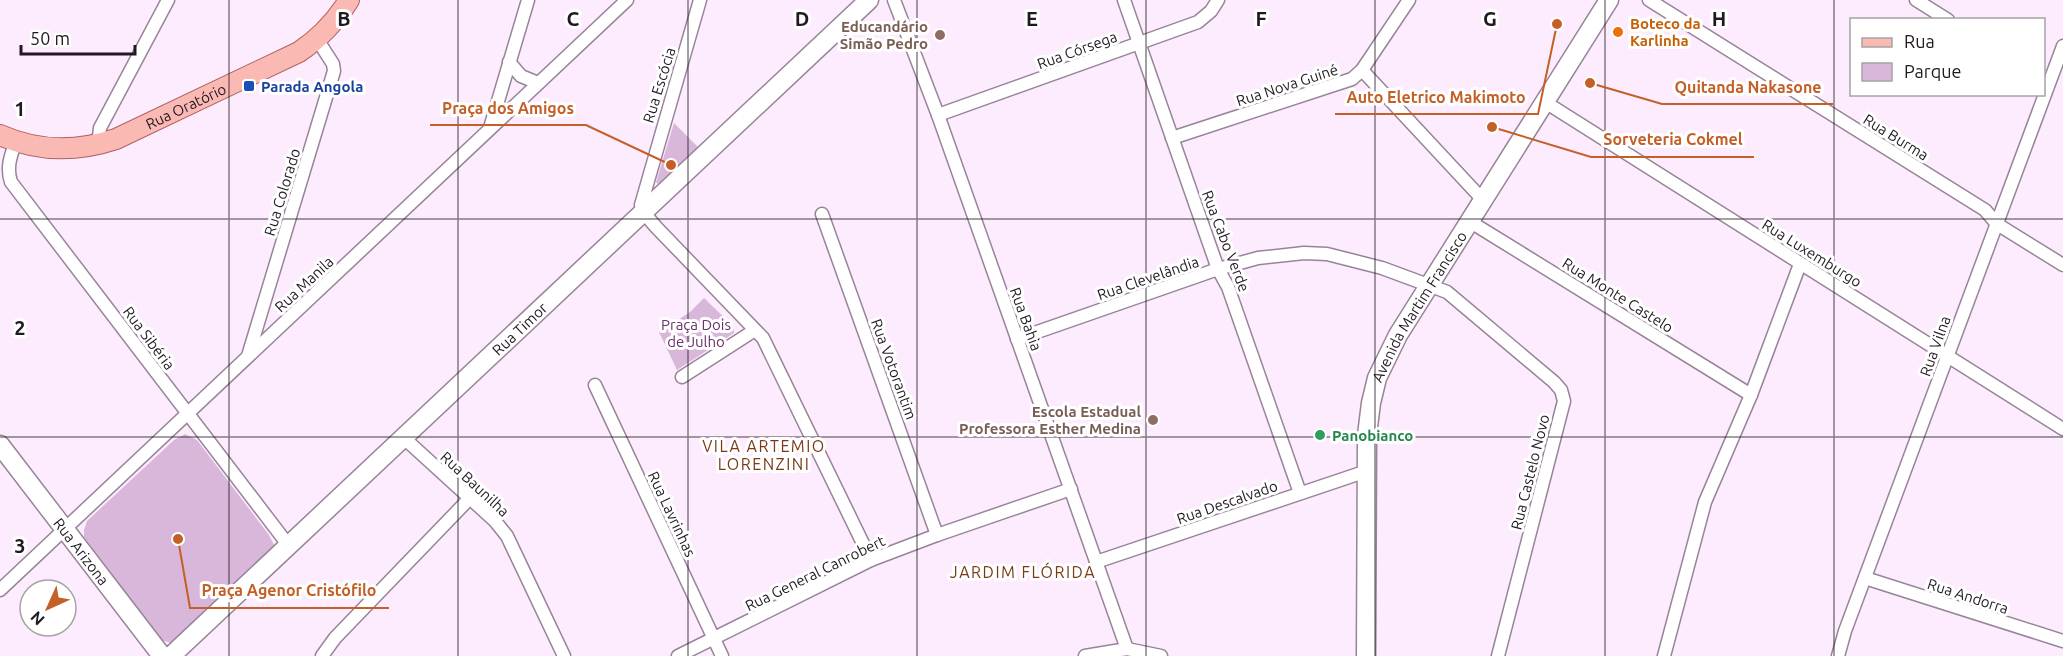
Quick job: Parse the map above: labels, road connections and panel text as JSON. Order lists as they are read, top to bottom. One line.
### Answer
{"streets":{"main road":["Rua Oratório"],"street":["Rua Córsega","Rua Escócia","Rua Nova Guiné","Rua Burma","Rua Colorado","Rua Cabo Verde","Rua Luxemburgo","Rua Clevelândia","Rua Manila","Rua Monte Castelo","Avenida Martim Francisco","Rua Bahia","Rua Timor","Rua Sibéria","Rua Vilna","Rua Votorantim","Rua Castelo Novo","Rua Baunilha","Rua Descalvado","Rua Lavrinhas","Rua Arizona","Rua General Canrobert","Rua Andorra"]},"crossings":[["Rua Córsega","Rua Cabo Verde"],["Rua Córsega","Rua Bahia"],["Rua Escócia","Rua Timor"],["Rua Nova Guiné","Rua Cabo Verde"],["Rua Oratório","Rua Colorado"],["Rua Oratório","Rua Sibéria"],["Rua Burma","Rua Vilna"],["Rua Colorado","Rua Manila"],["Rua Cabo Verde","Rua Clevelândia"],["Rua Cabo Verde","Rua Descalvado"],["Rua Luxemburgo","Avenida Martim Francisco"],["Rua Luxemburgo","Rua Vilna"],["Rua Clevelândia","Avenida Martim Francisco"],["Rua Clevelândia","Rua Bahia"],["Rua Clevelândia","Rua Castelo Novo"],["Rua Manila","Rua Sibéria"],["Rua Manila","Rua Arizona"],["Rua Monte Castelo","Avenida Martim Francisco"],["Avenida Martim Francisco","Rua Castelo Novo"],["Avenida Martim Francisco","Rua Descalvado"],["Rua Bahia","Rua Descalvado"],["Rua Bahia","Rua General Canrobert"],["Rua Timor","Rua Sibéria"],["Rua Timor","Rua Baunilha"],["Rua Vilna","Rua Andorra"],["Rua Votorantim","Rua General Canrobert"],["Rua Lavrinhas","Rua General Canrobert"]],"districts":["VILA ARTEMIO LORENZINI","JARDIM FLÓRIDA"],"parks":["Praça Dois de Julho"],"places":{"other":["Auto Eletrico Makimoto","Boteco da Karlinha","Educandário Simão Pedro","Quitanda Nakasone","Sorveteria Cokmel","Praça dos Amigos","Escola Estadual Professora Esther Medina","Panobianco","Praça Agenor Cristófilo"],"transit":["Parada Angola"]},"legend":["Rua","Parque"],"scale_bar":"50 m","north":"bottom left","grid":{"columns":["B","C","D","E","F","G","H"],"rows":["1","2","3"]}}
